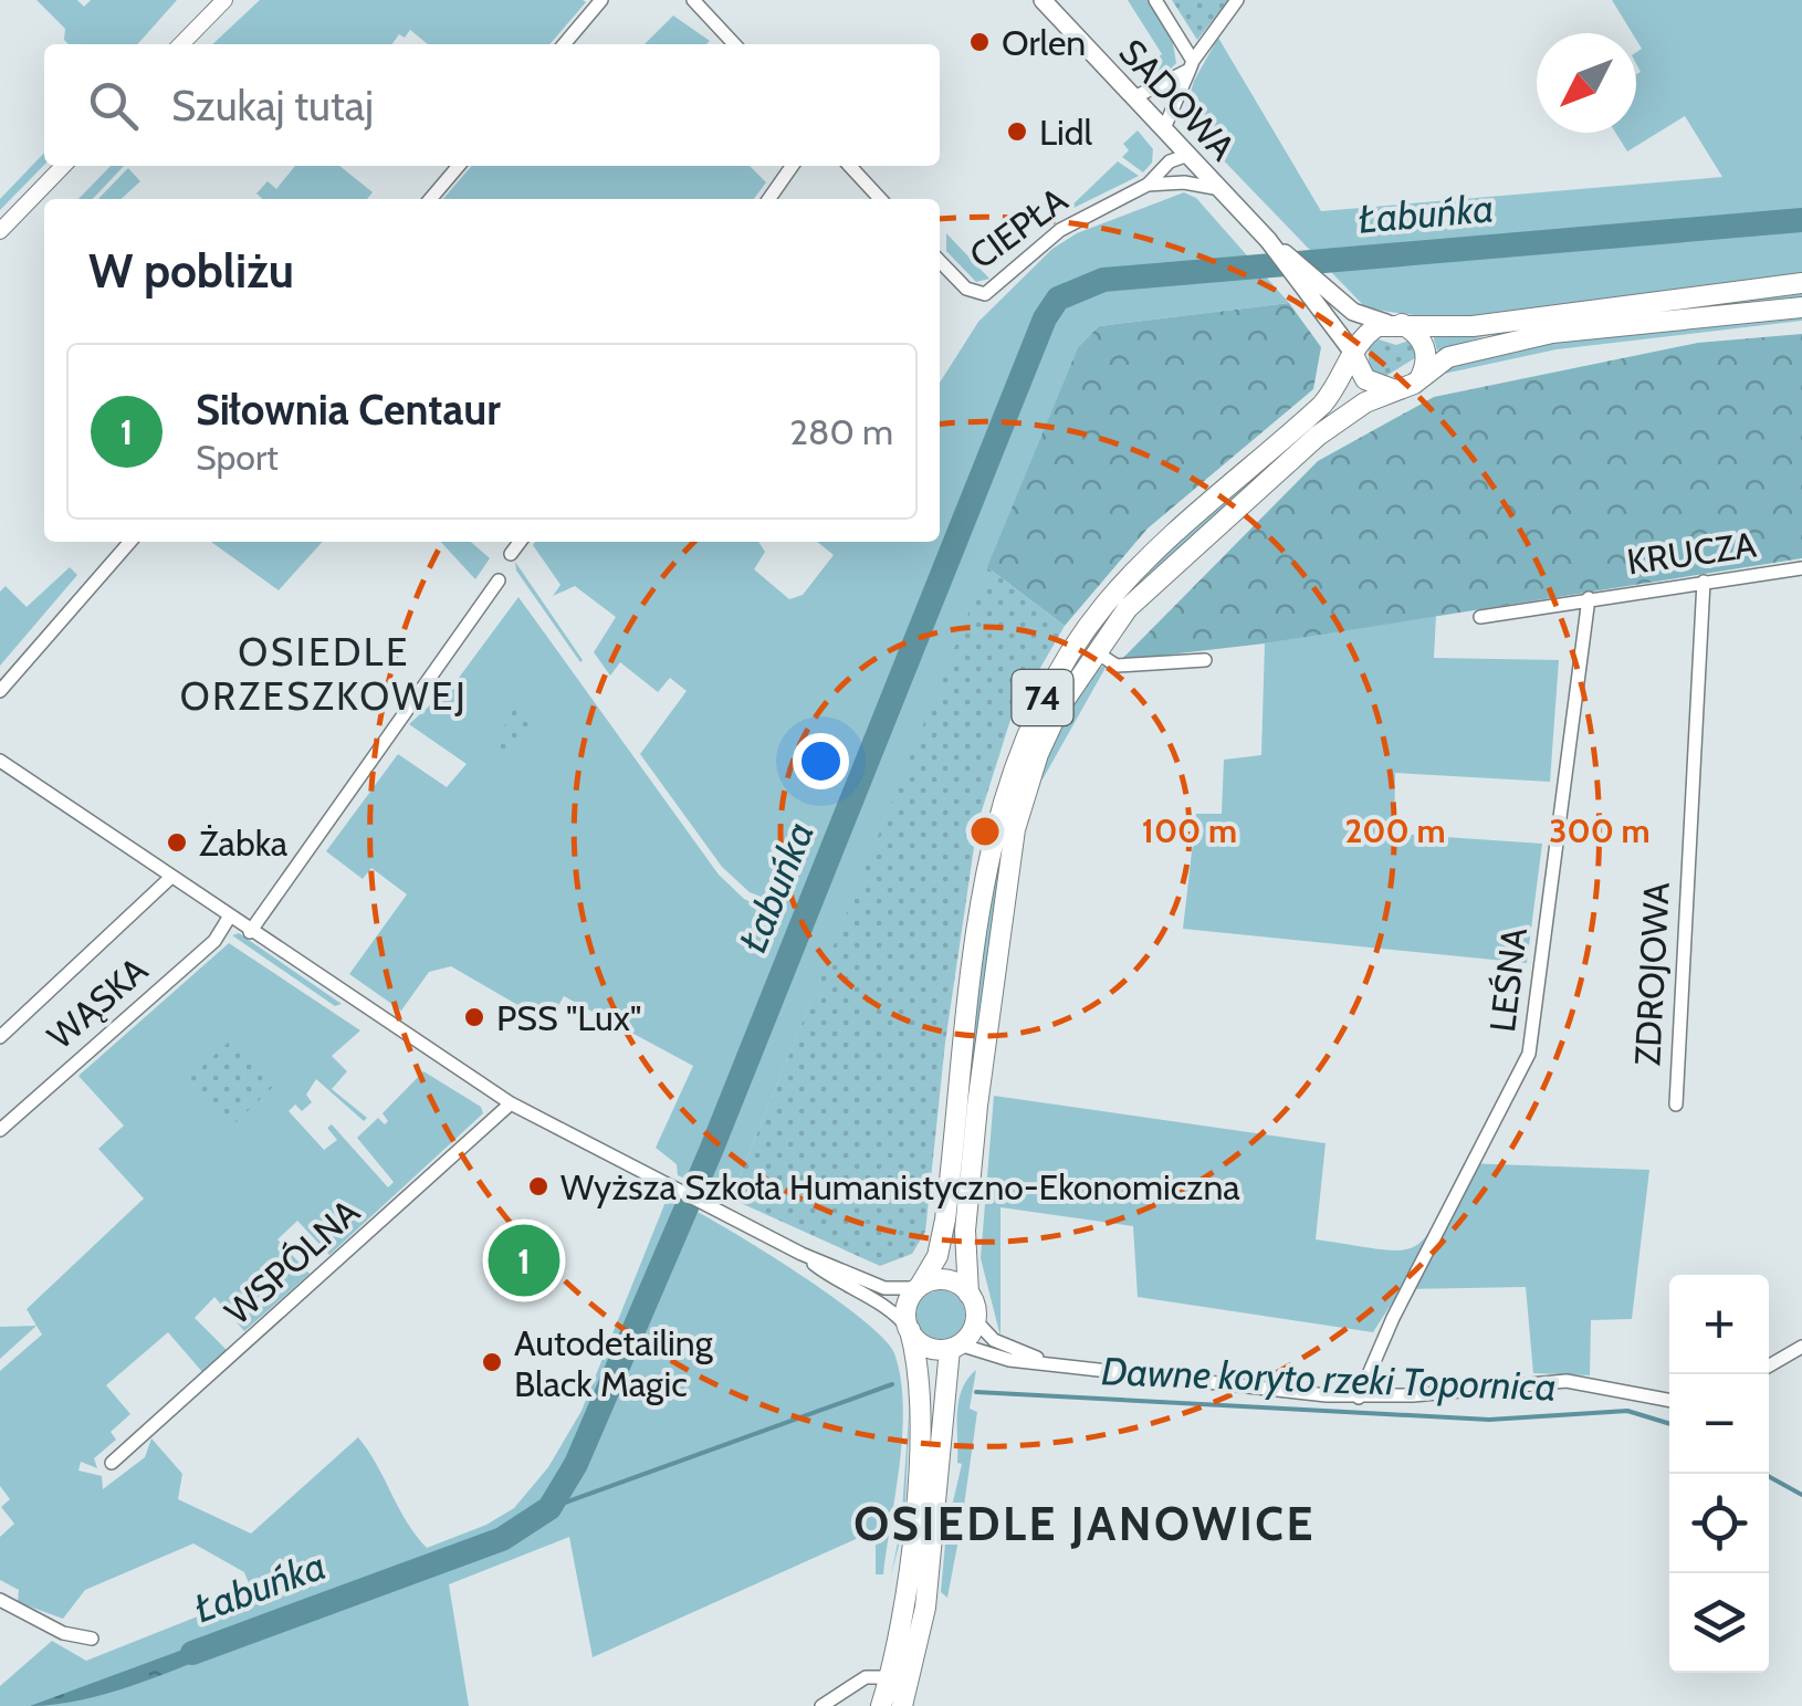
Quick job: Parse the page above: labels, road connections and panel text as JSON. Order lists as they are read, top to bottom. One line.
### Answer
{"streets":{"main road":["SADOWA","74"],"street":["CIEPŁA","KRUCZA","ZDROJOWA","LEŚNA","WĄSKA","WSPÓLNA"]},"crossings":[["SADOWA","CIEPŁA"],["SADOWA","74"],["KRUCZA","ZDROJOWA"],["KRUCZA","LEŚNA"]],"districts":["OSIEDLE ORZESZKOWEJ","OSIEDLE JANOWICE"],"water":["Łabuńka","Dawne koryto rzeki Topornica"],"places":["Orlen","Lidl","Żabka","PSS \"Lux\"","Wyższa Szkoła Humanistyczno-Ekonomiczna","Autodetailing Black Magic"],"north":"bottom left","page":{"search":"Szukaj tutaj","heading":"W pobliżu","list":[{"mark":"1","name":"Siłownia Centaur","note":"Sport","value":"280 m"}],"pins":"1","map_buttons":["+","−"]},"rings":["100 m","200 m","300 m"]}
